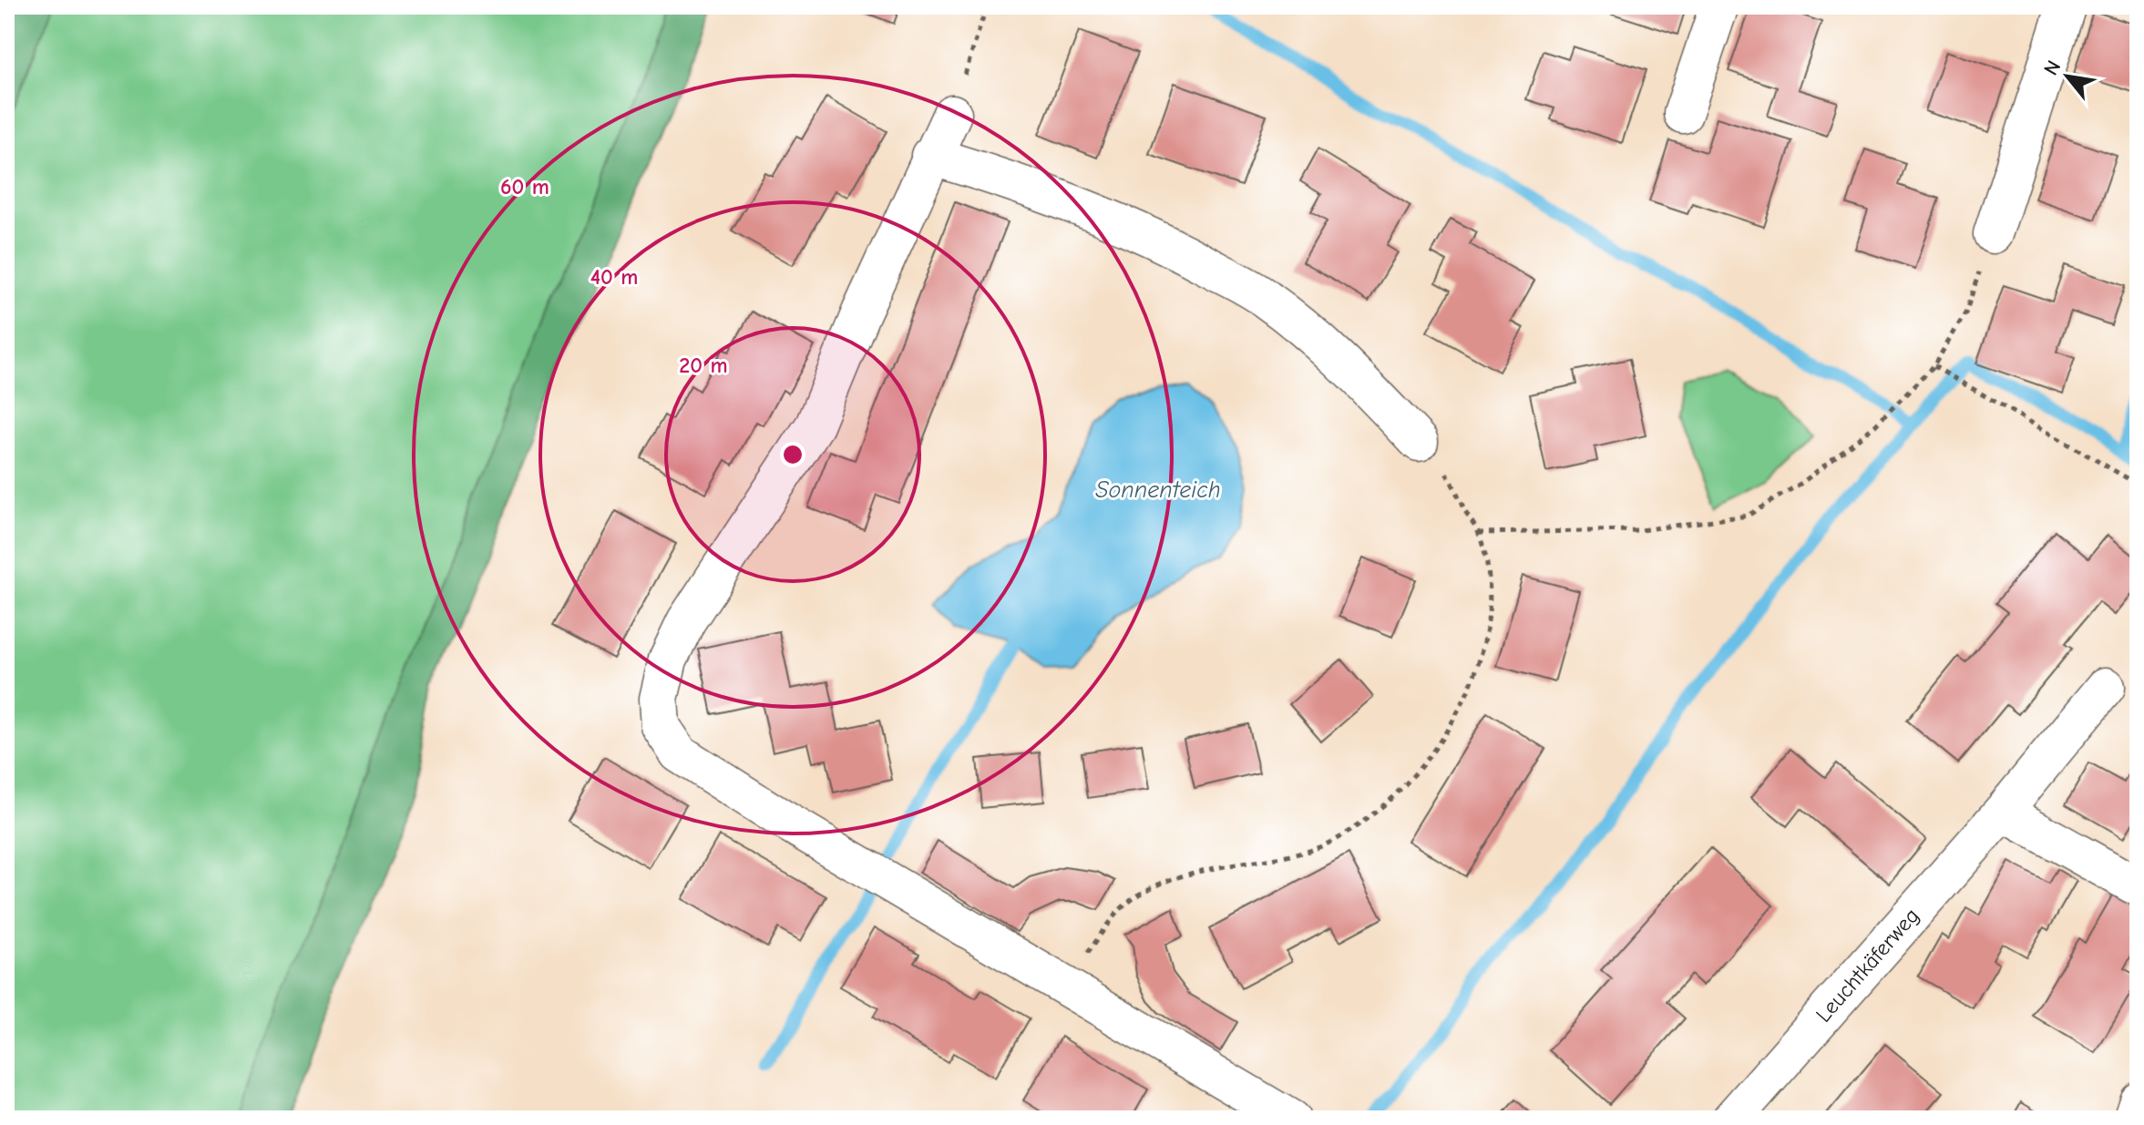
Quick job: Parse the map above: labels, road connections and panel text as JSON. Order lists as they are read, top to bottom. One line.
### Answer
{"streets":{"street":["Leuchtkäferweg"]},"water":["Sonnenteich"],"north":"top left","rings":["60 m","40 m","20 m"]}
